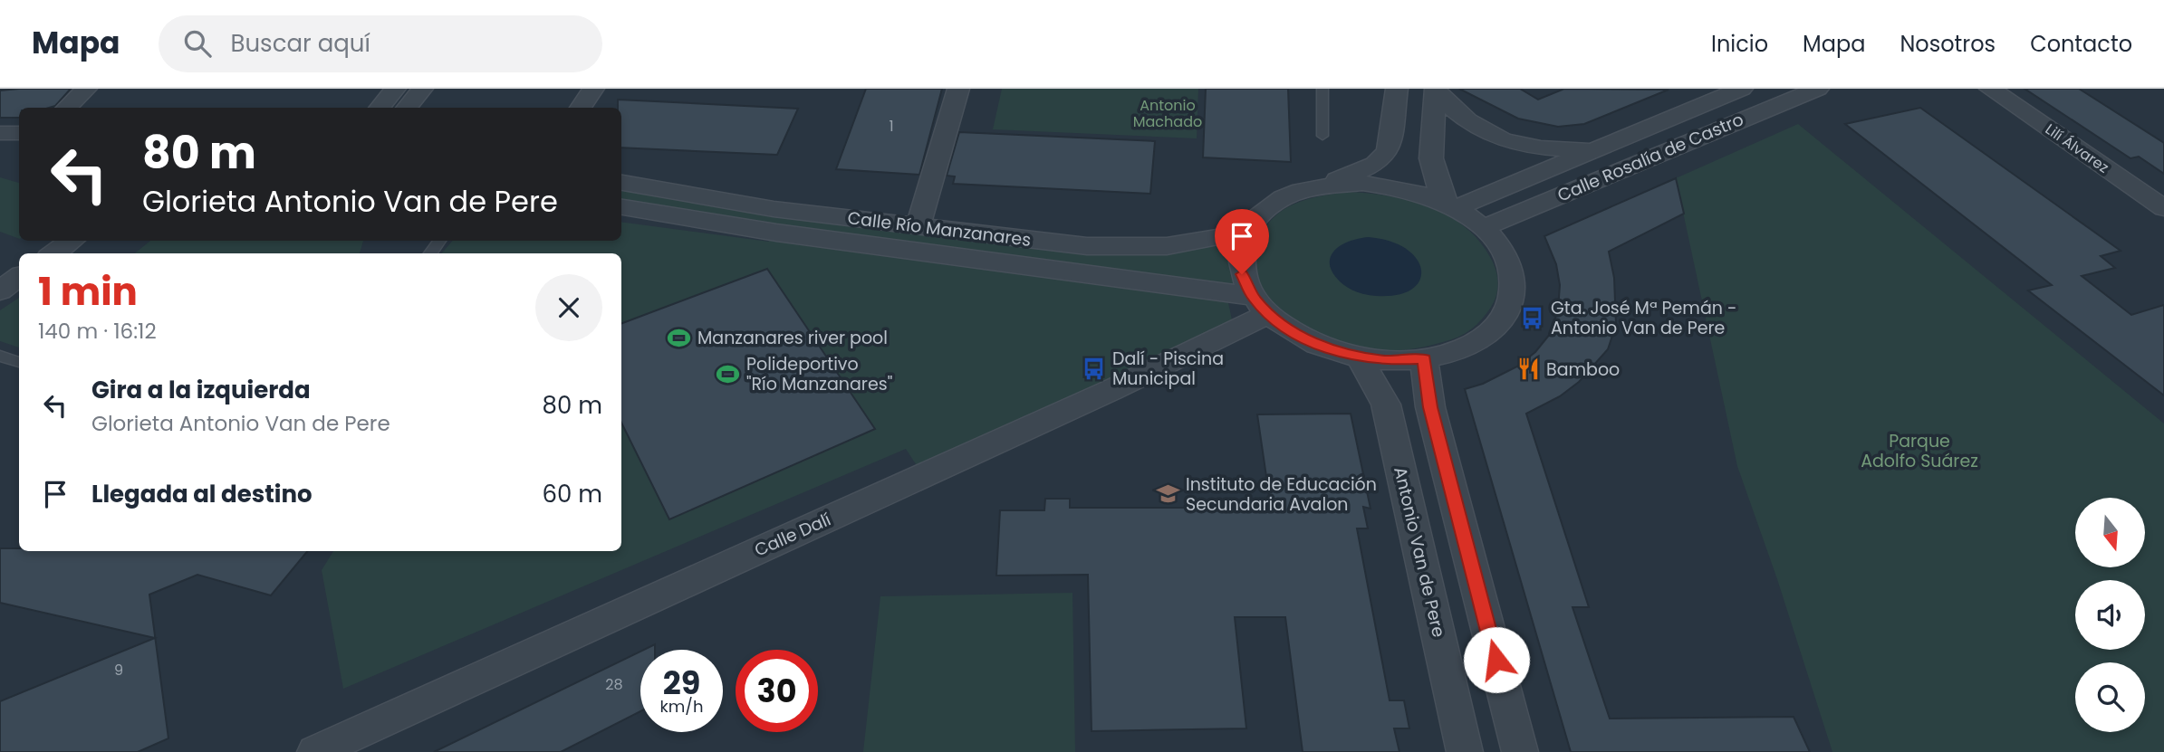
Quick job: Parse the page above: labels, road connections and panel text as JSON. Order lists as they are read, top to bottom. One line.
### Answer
{"streets":{"street":["Lilí Álvarez","Calle Rosalía de Castro","Calle Río Manzanares","Calle Dalí","Antonio Van de Pere"]},"crossings":[["Calle Río Manzanares","Calle Dalí"]],"parks":["Antonio Machado","Parque Adolfo Suárez"],"places":{"bus stop":["Gta. José Mª Pemán - Antonio Van de Pere","Dalí - Piscina Municipal"],"sports":["Manzanares river pool","Polideportivo \"Río Manzanares\""],"restaurant":["Bamboo"],"school or university":["Instituto de Educación Secundaria Avalon"]},"house_numbers":["1","9","28"],"north":"bottom","page":{"header":"Mapa","search":"Buscar aquí","nav":["Inicio","Mapa","Nosotros","Contacto"],"turn":["80 m","Glorieta Antonio Van de Pere"],"heading":["1 min","140 m · 16:12"],"list":[{"name":"Gira a la izquierda","note":"Glorieta Antonio Van de Pere","value":"80 m"},{"name":"Llegada al destino","value":"60 m"}],"speed":"29 km/h","limit":"30"}}
